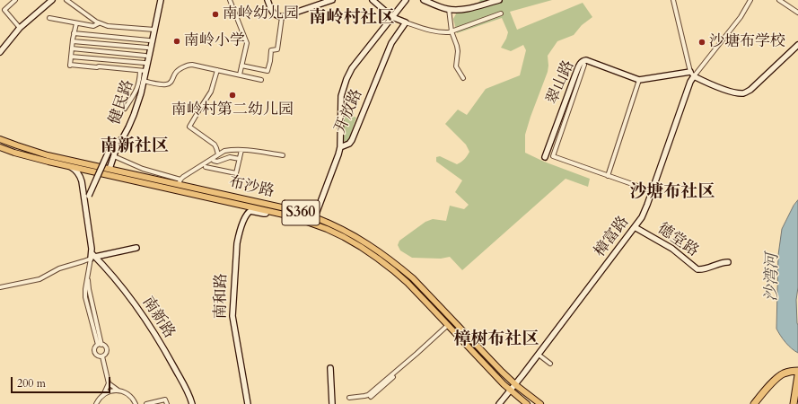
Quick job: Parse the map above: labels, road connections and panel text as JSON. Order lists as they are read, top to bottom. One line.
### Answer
{"streets":{"main road":["布沙路","S360"],"street":["翠山路","健民路","开放路","樟富路","德堂路","南和路","南新路"]},"crossings":[["翠山路","樟富路"],["开放路","布沙路"],["布沙路","樟富路"],["布沙路","南和路"],["樟富路","德堂路"]],"districts":["南岭村社区","南新社区","沙塘布社区","樟树布社区"],"water":["沙湾河"],"places":["南岭幼儿园","南岭小学","沙塘布学校","南岭村第二幼儿园"],"scale_bar":"200 m"}
